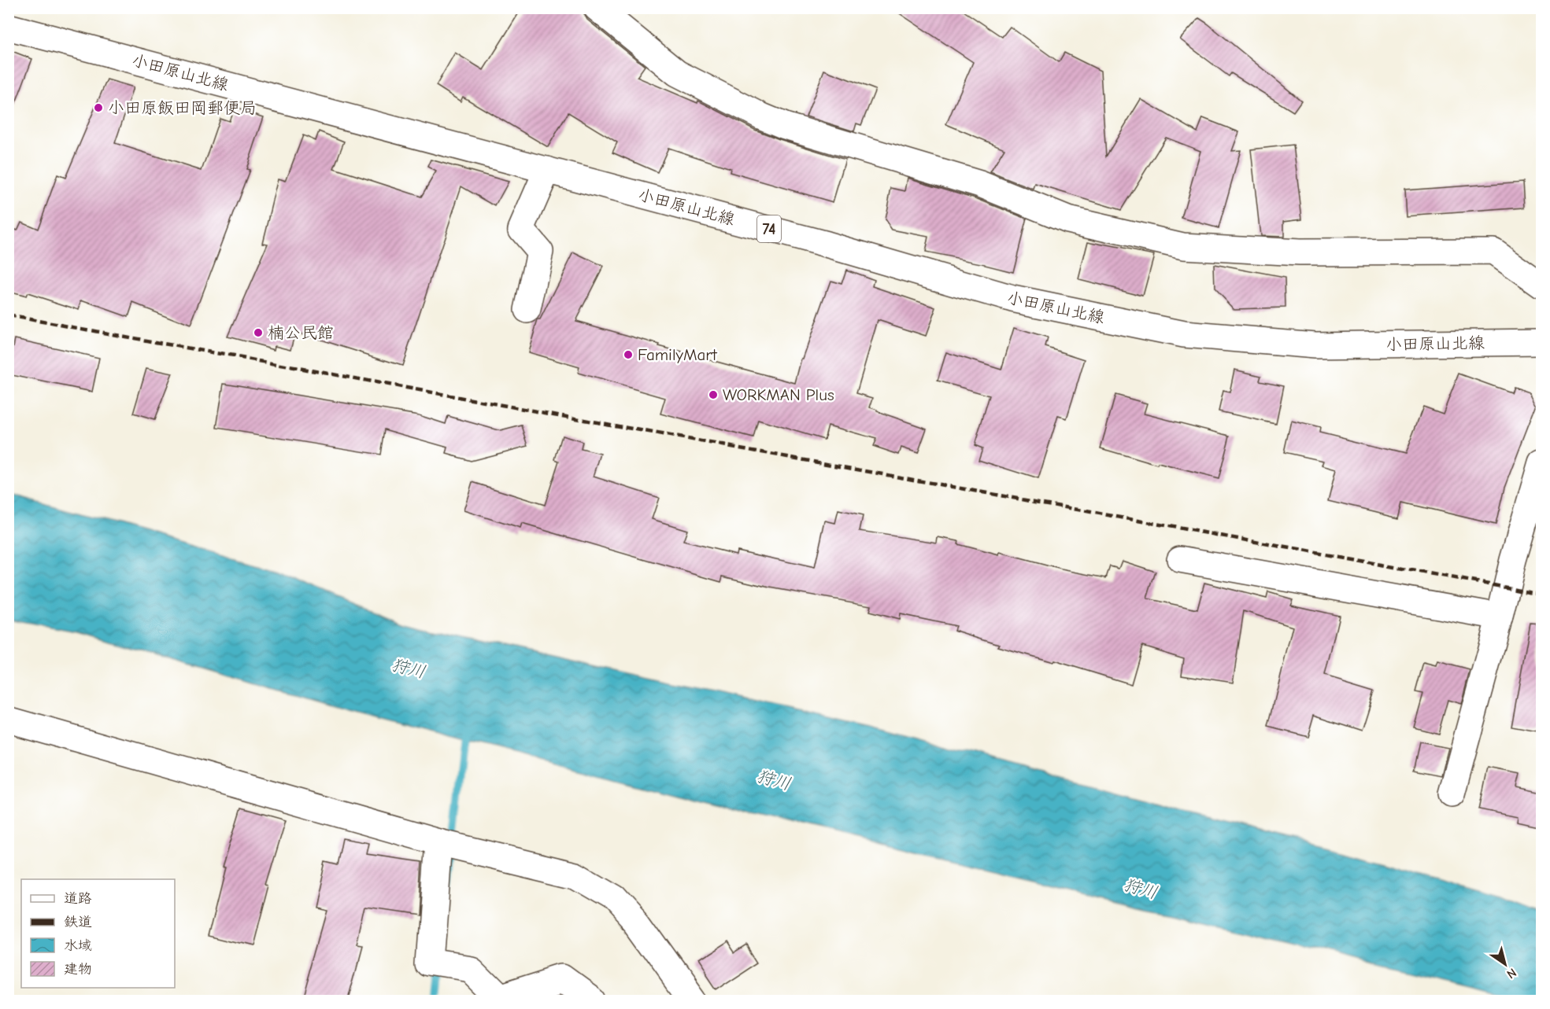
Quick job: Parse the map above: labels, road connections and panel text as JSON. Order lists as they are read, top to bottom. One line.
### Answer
{"streets":{"street":["小田原山北線","74"]},"water":["狩川"],"places":["小田原飯田岡郵便局","楠公民館","FamilyMart","WORKMAN Plus"],"legend":["道路","鉄道","水域","建物"],"north":"bottom right"}
